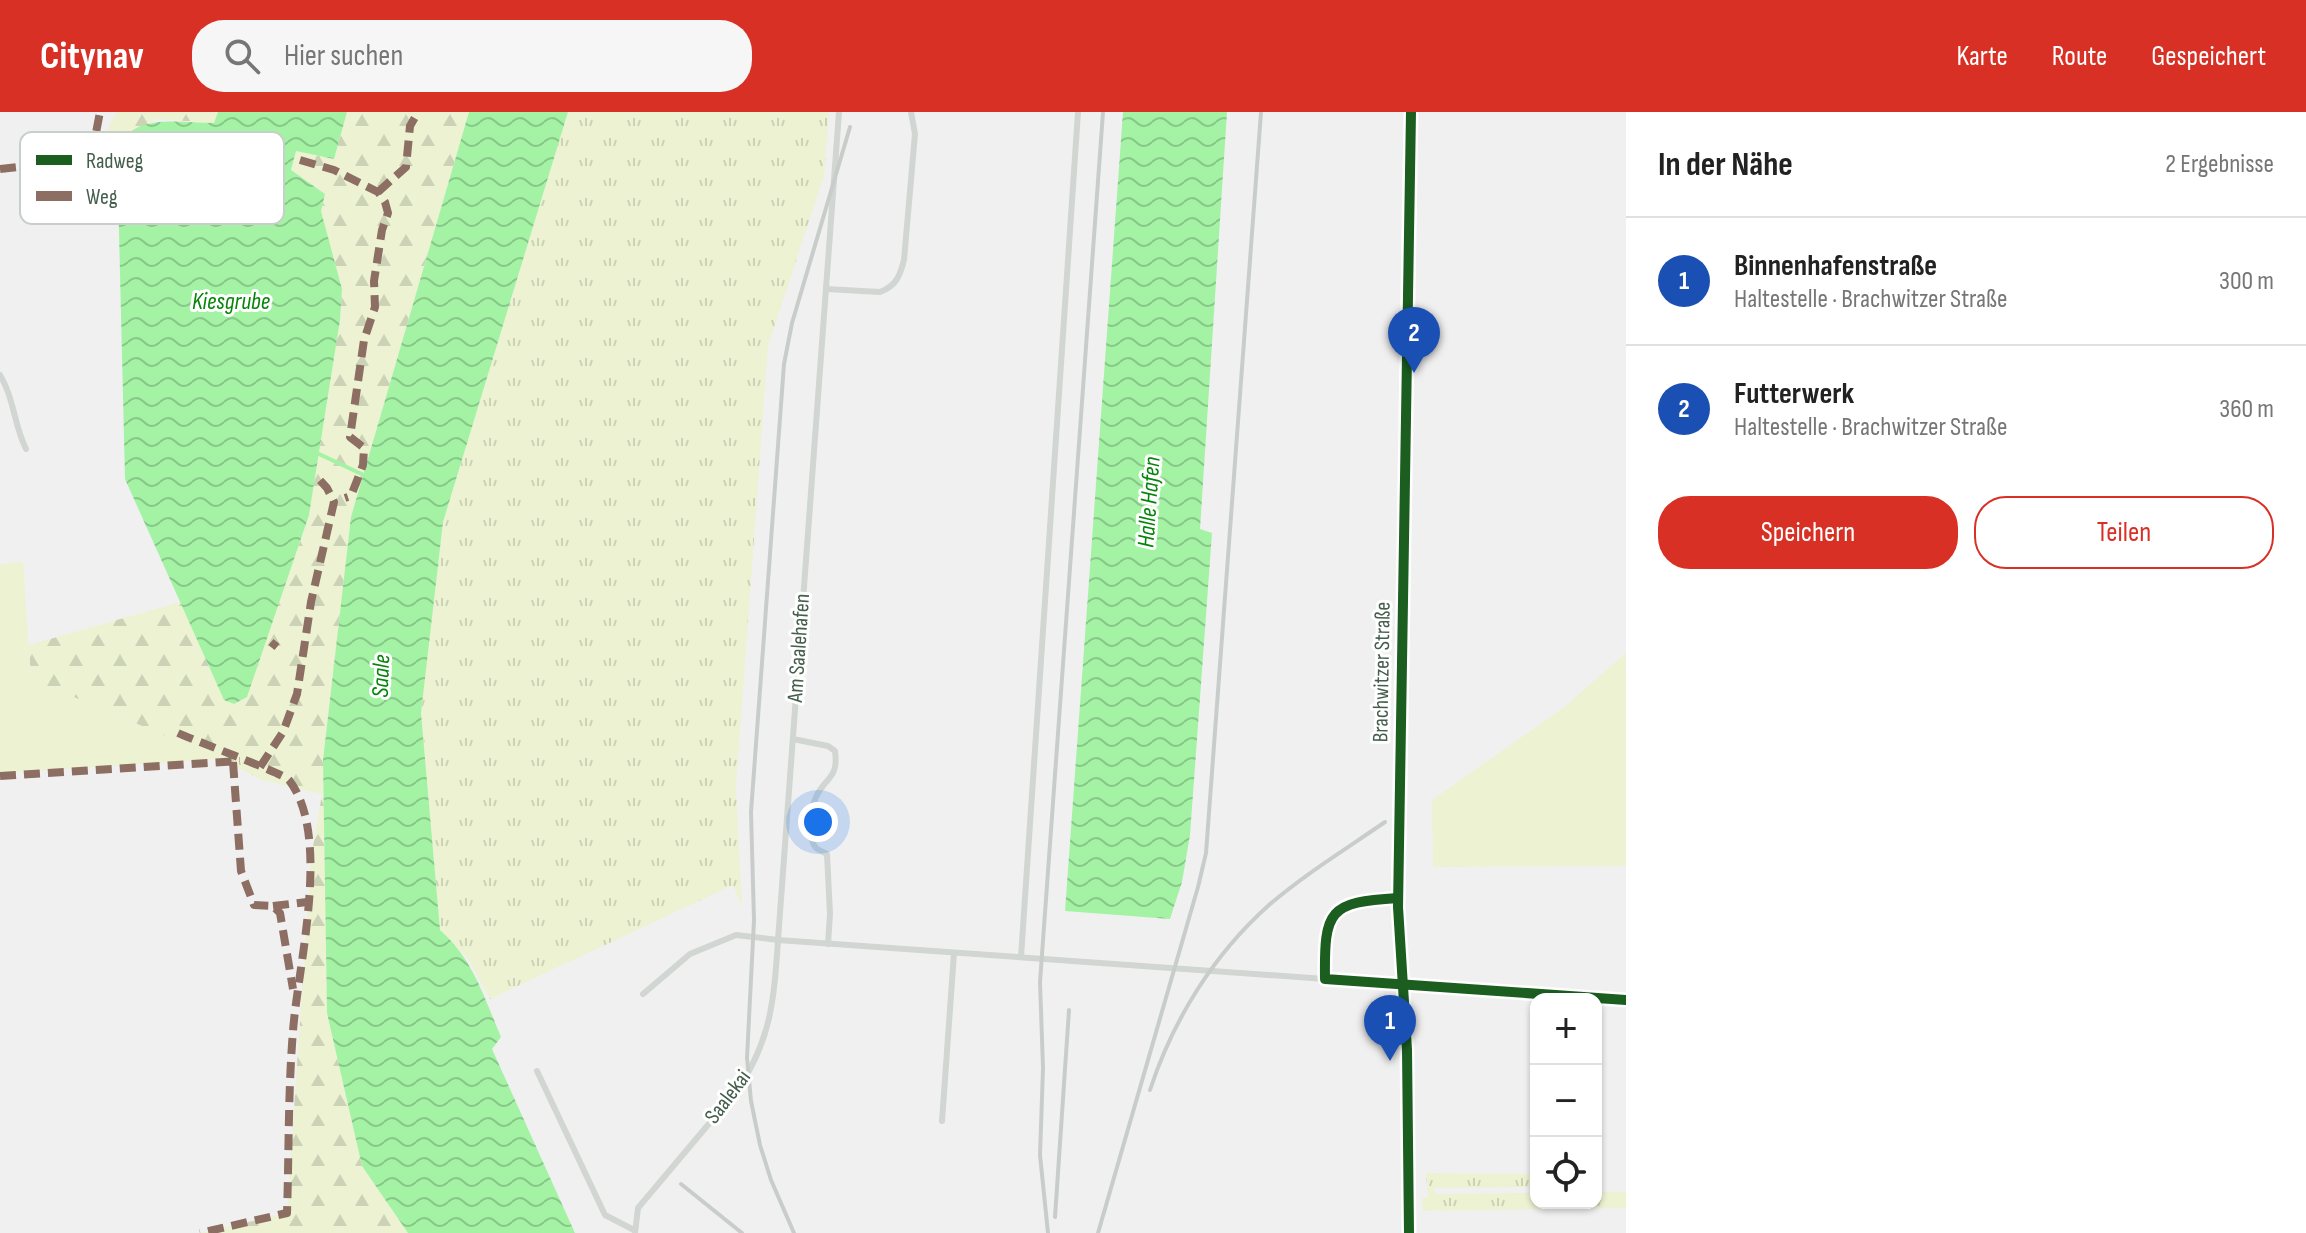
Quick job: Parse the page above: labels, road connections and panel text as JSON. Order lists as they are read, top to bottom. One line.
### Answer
{"streets":{"street":["Brachwitzer Straße"],"lane":["Am Saalehafen","Saalekai"]},"crossings":[["Am Saalehafen","Saalekai"]],"water":["Kiesgrube","Halle Hafen","Saale"],"legend":["Radweg","Weg"],"page":{"header":"Citynav","search":"Hier suchen","nav":["Karte","Route","Gespeichert"],"heading":["In der Nähe","2 Ergebnisse"],"list":[{"mark":"1","name":"Binnenhafenstraße","note":"Haltestelle · Brachwitzer Straße","value":"300 m"},{"mark":"2","name":"Futterwerk","note":"Haltestelle · Brachwitzer Straße","value":"360 m"}],"pins":["2","1"],"buttons":["Speichern","Teilen"],"map_buttons":["+","−"]}}
